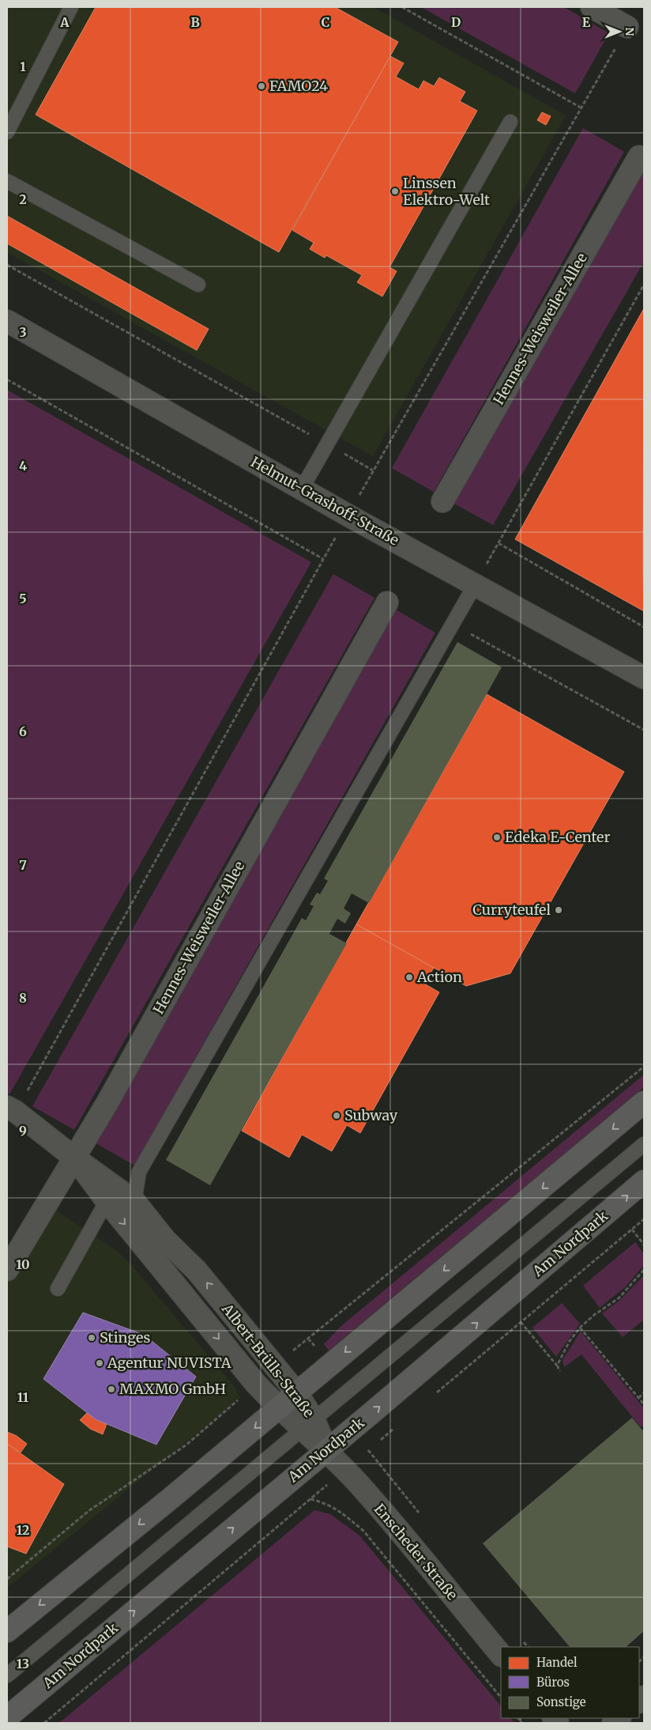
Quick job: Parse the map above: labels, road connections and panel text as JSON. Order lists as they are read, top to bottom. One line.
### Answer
{"streets":{"street":["Hennes-Weisweiler-Allee","Helmut-Grashoff-Straße","Am Nordpark","Albert-Brülls-Straße","Enscheder Straße"]},"crossings":[["Hennes-Weisweiler-Allee","Albert-Brülls-Straße"],["Am Nordpark","Albert-Brülls-Straße"],["Am Nordpark","Enscheder Straße"],["Albert-Brülls-Straße","Enscheder Straße"]],"places":["FAMO24","Linssen Elektro-Welt","Edeka E-Center","Curryteufel","Action","Subway","Stinges","Agentur NUVISTA","MAXMO GmbH"],"legend":["Handel","Büros","Sonstige"],"north":"right","grid":{"columns":["A","B","C","D","E"],"rows":["1","2","3","4","5","6","7","8","9","10","11","12","13"]}}
